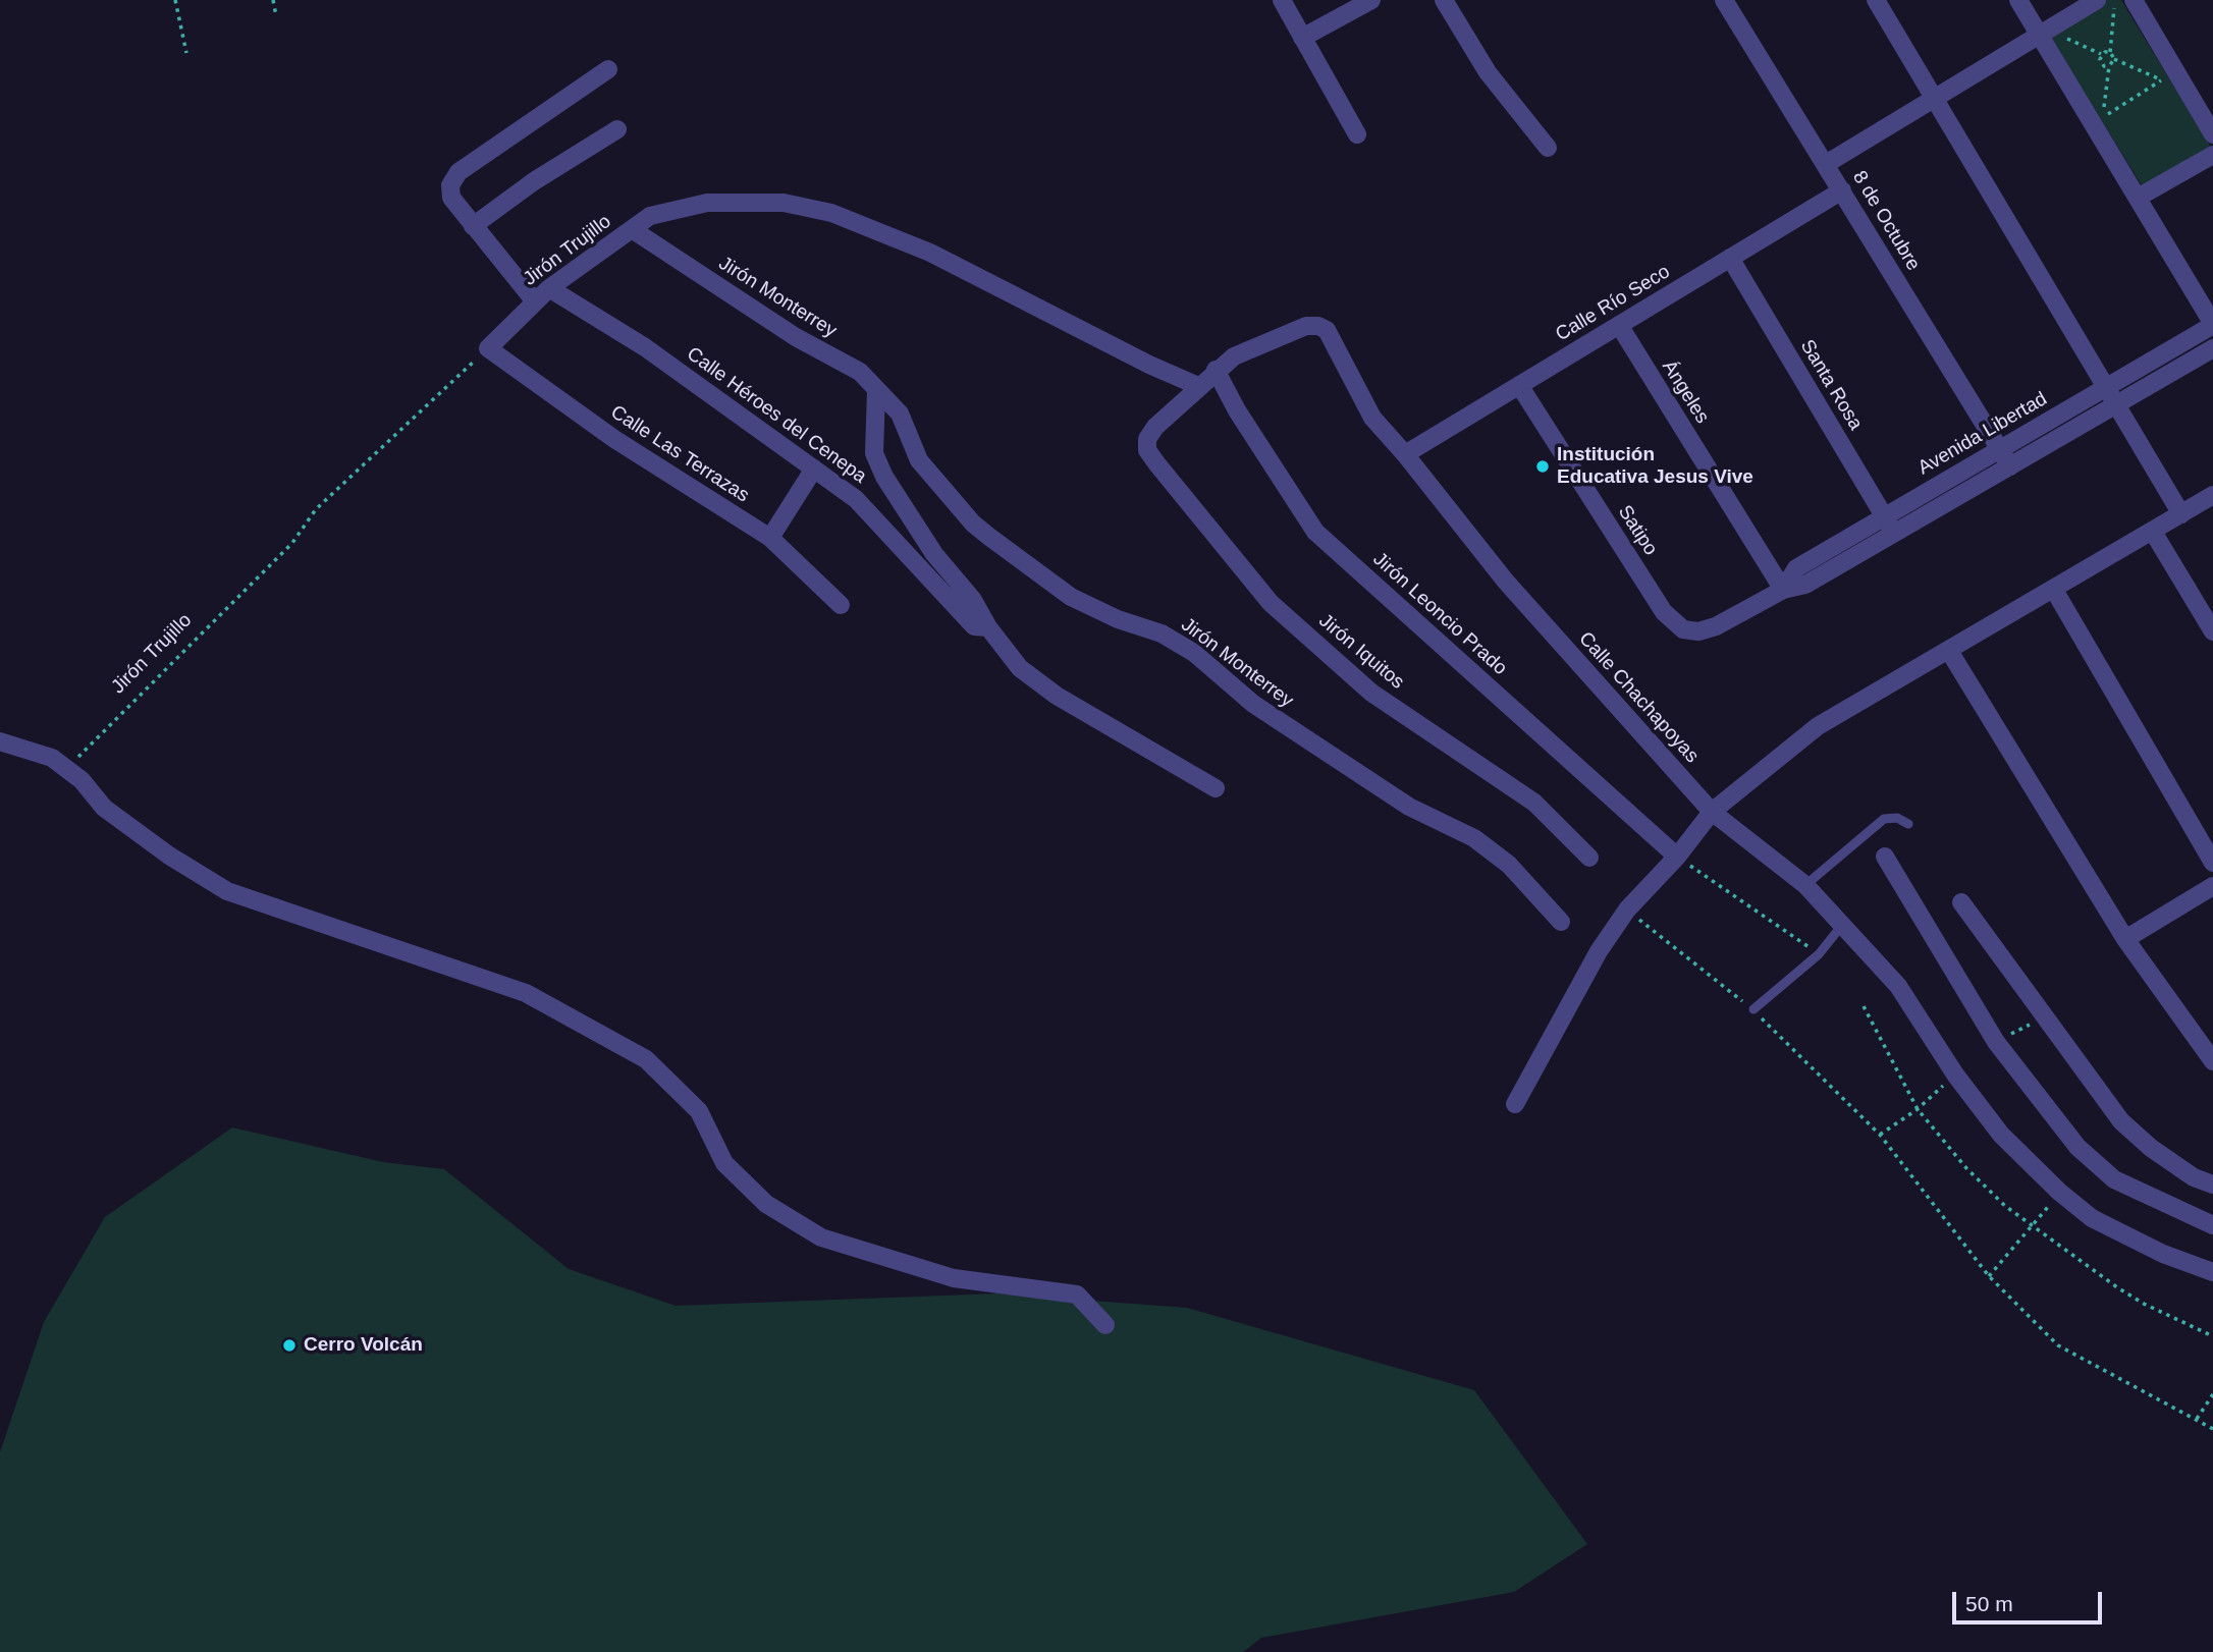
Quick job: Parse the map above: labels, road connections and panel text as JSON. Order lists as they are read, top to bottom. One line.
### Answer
{"streets":{"street":["8 de Octubre","Jirón Trujillo","Jirón Monterrey","Calle Río Seco","Santa Rosa","Ángeles","Calle Héroes del Cenepa","Avenida Libertad","Calle Las Terrazas","Satipo","Jirón Leoncio Prado","Jirón Iquitos","Calle Chachapoyas"]},"crossings":[["8 de Octubre","Calle Río Seco"],["8 de Octubre","Avenida Libertad"],["Jirón Trujillo","Jirón Monterrey"],["Jirón Trujillo","Calle Héroes del Cenepa"],["Jirón Trujillo","Calle Las Terrazas"],["Jirón Trujillo","Jirón Iquitos"],["Jirón Monterrey","Calle Héroes del Cenepa"],["Calle Río Seco","Santa Rosa"],["Calle Río Seco","Ángeles"],["Calle Río Seco","Satipo"],["Calle Río Seco","Calle Chachapoyas"],["Santa Rosa","Avenida Libertad"],["Ángeles","Avenida Libertad"],["Avenida Libertad","Satipo"],["Jirón Leoncio Prado","Calle Chachapoyas"]],"places":["Institución Educativa Jesus Vive","Cerro Volcán"],"scale_bar":"50 m"}
